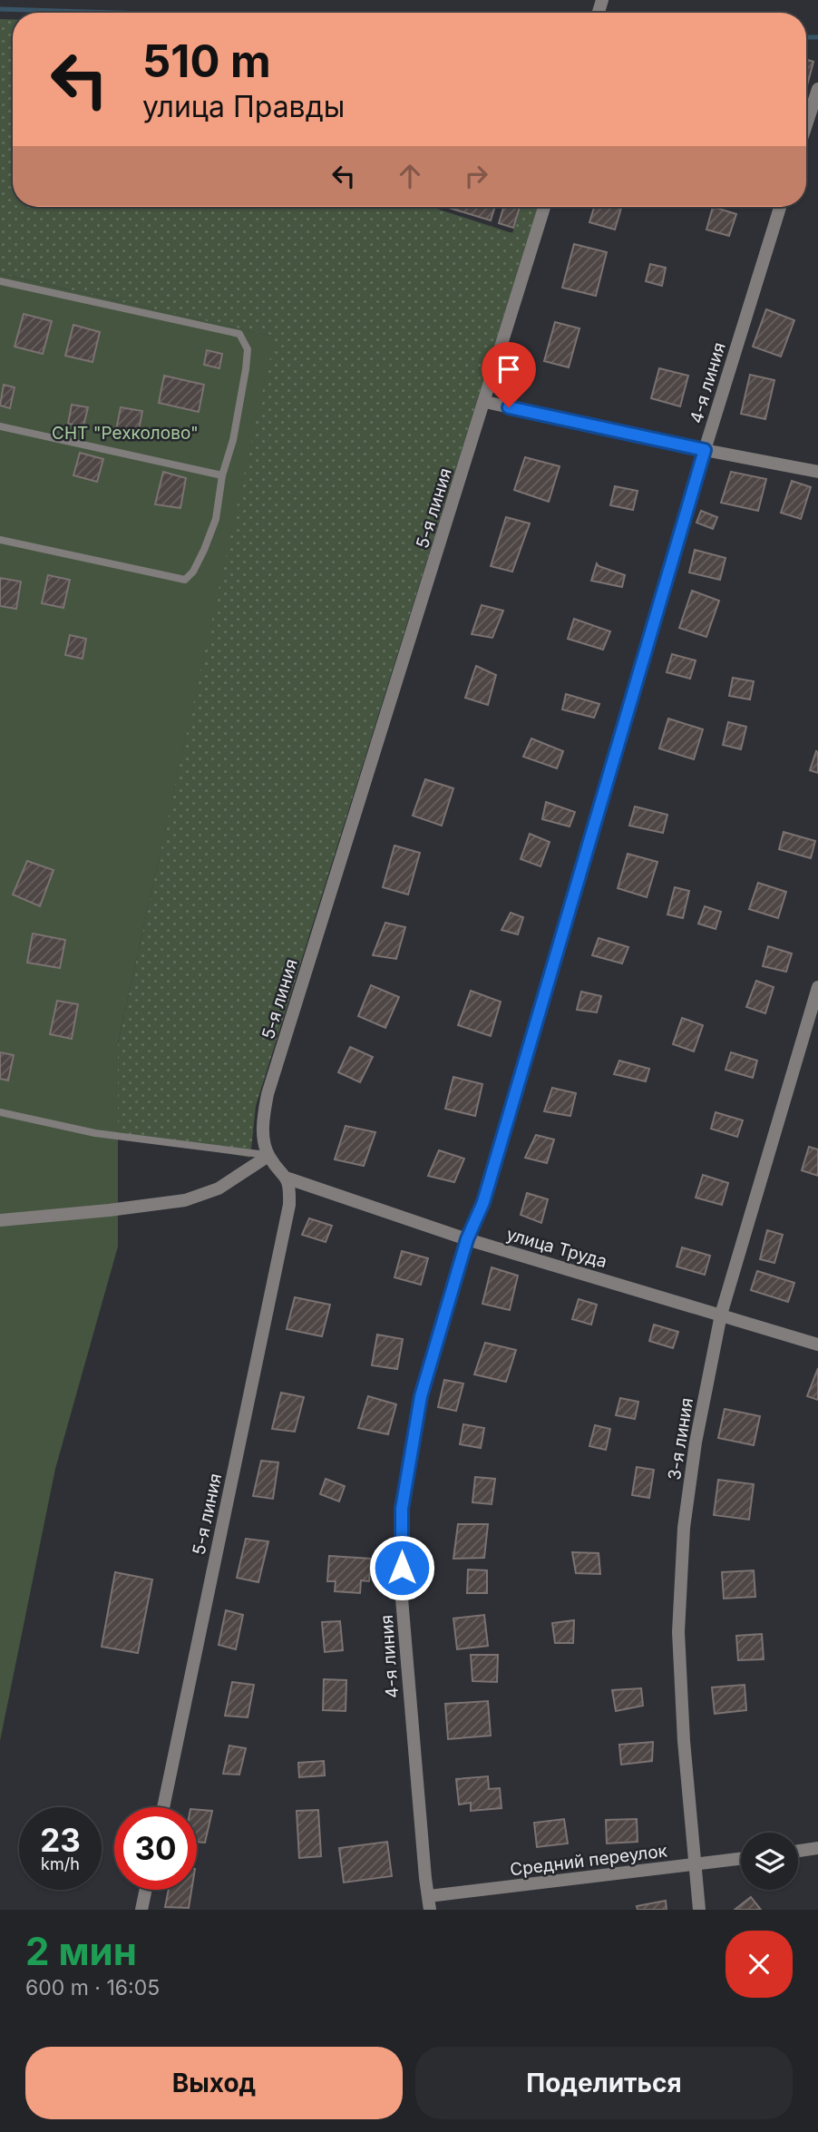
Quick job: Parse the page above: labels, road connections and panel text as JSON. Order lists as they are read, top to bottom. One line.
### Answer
{"streets":{"street":["4-я линия","5-я линия","улица Труда","3-я линия","Средний переулок"]},"crossings":[["4-я линия","улица Труда"],["4-я линия","Средний переулок"],["5-я линия","улица Труда"],["улица Труда","3-я линия"],["3-я линия","Средний переулок"]],"parks":["СНТ \"Рехколово\""],"page":{"turn":["510 m","улица Правды"],"speed":"23 km/h","limit":"30","heading":["2 мин","600 m · 16:05"],"buttons":["Выход","Поделиться"]}}
